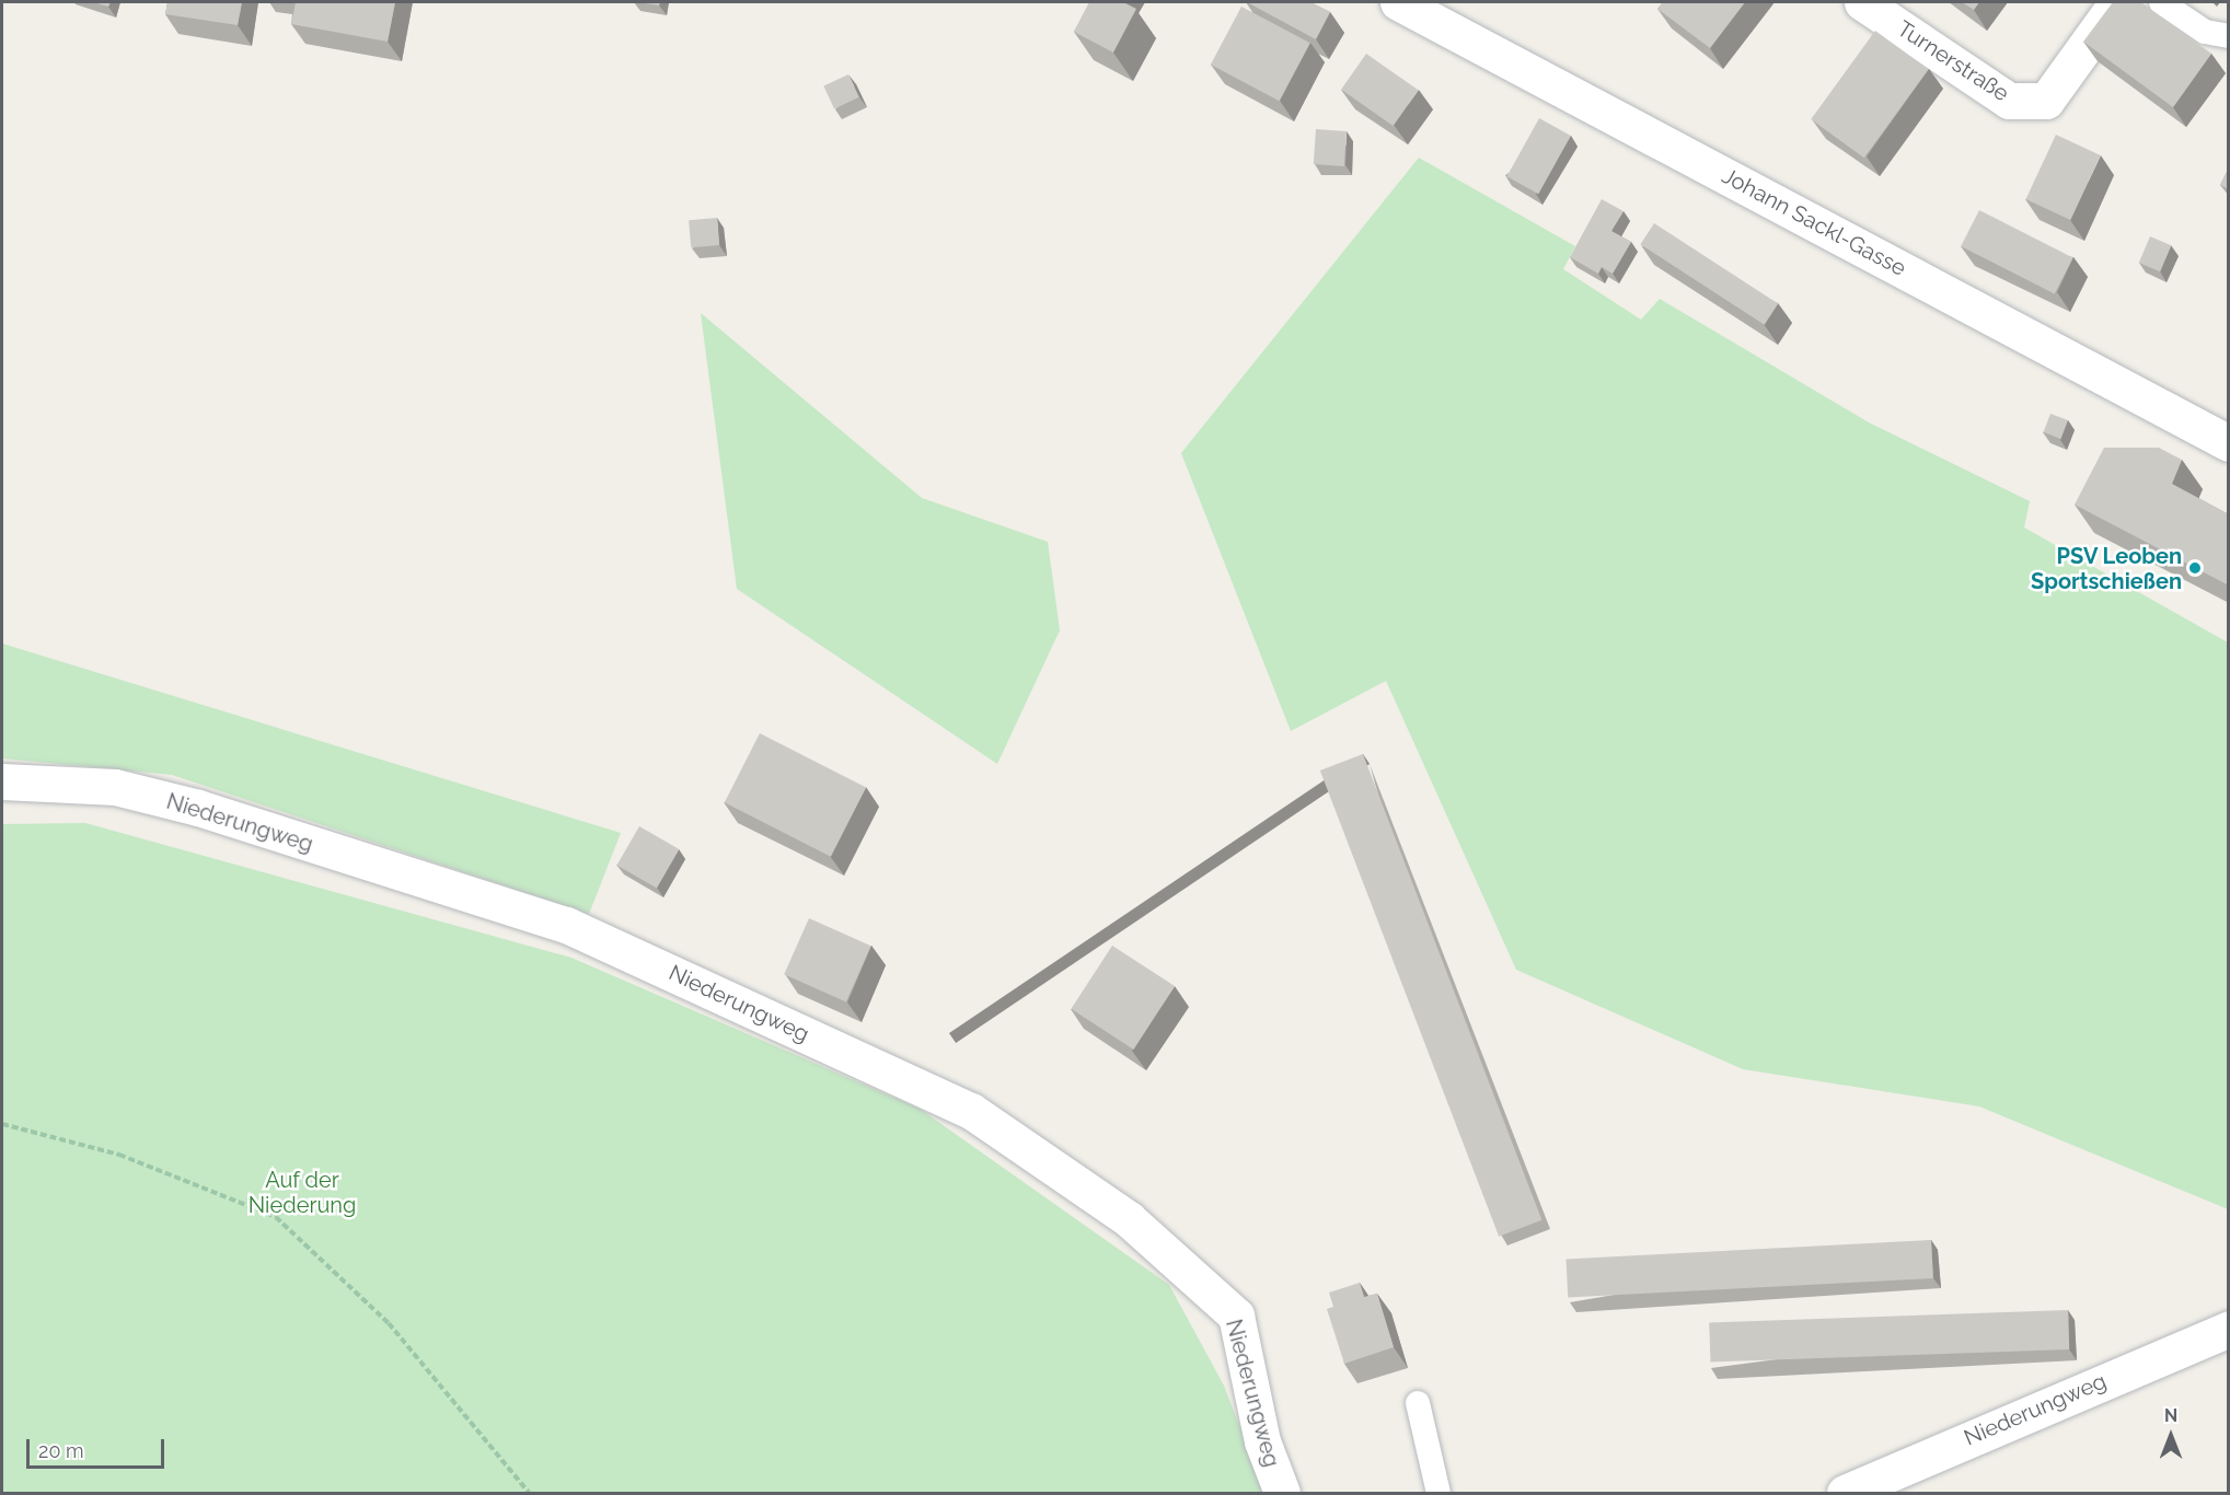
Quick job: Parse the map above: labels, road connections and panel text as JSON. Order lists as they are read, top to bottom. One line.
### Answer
{"streets":{"street":["Turnerstraße","Johann Sackl-Gasse","Niederungweg"]},"parks":["Auf der Niederung"],"places":["PSV Leoben Sportschießen"],"scale_bar":"20 m","north":"top"}
